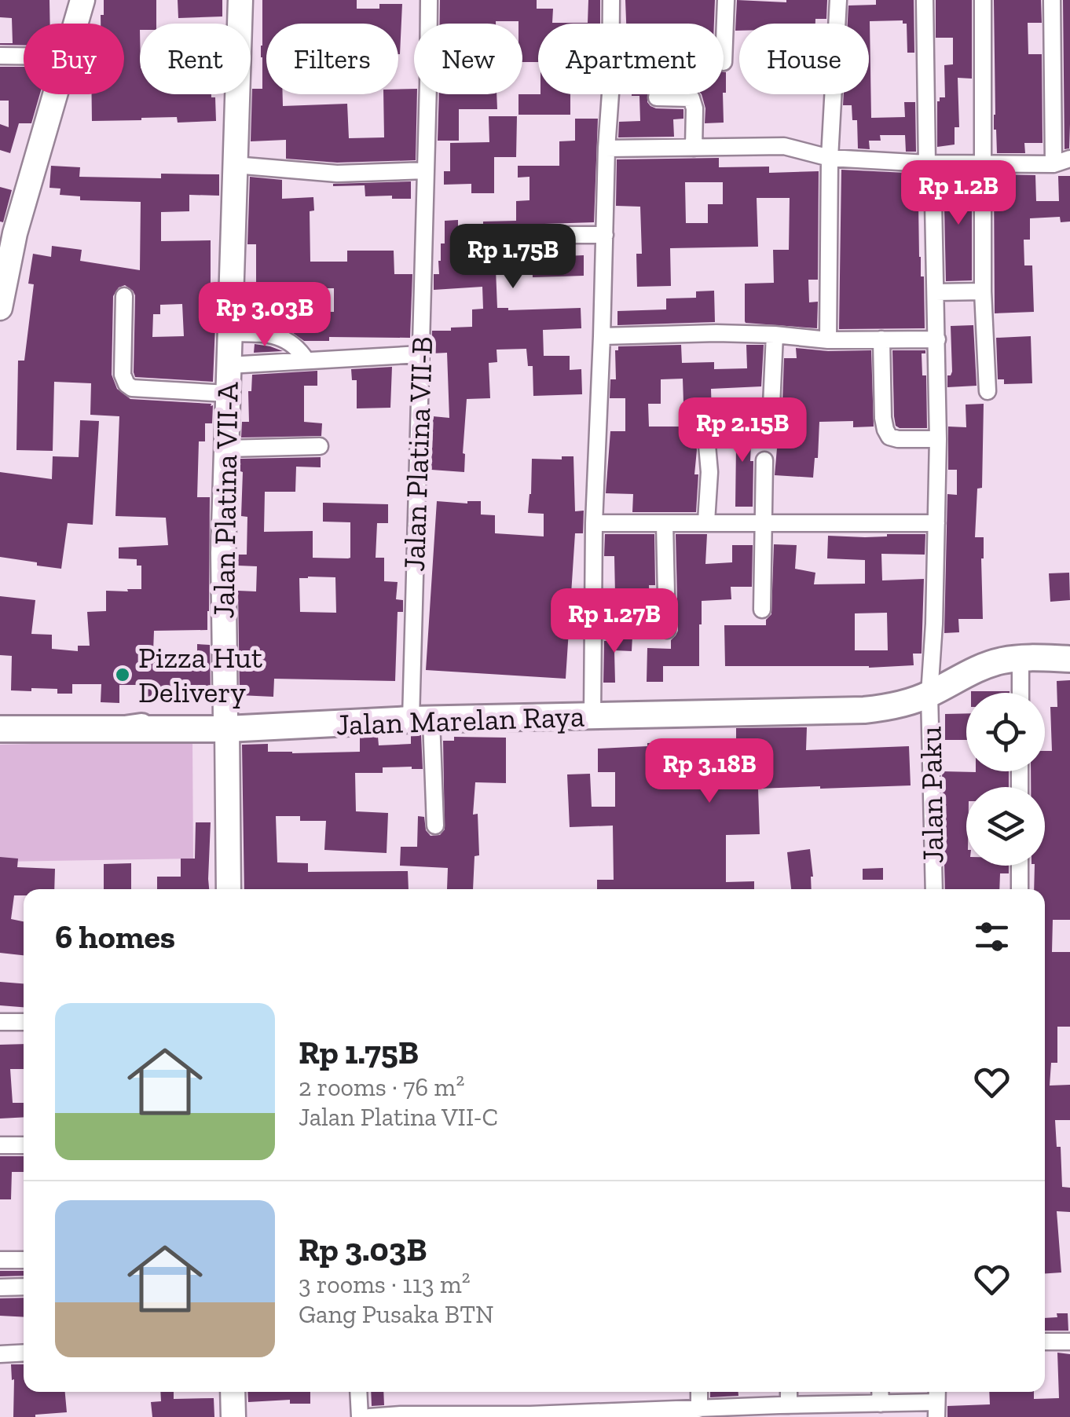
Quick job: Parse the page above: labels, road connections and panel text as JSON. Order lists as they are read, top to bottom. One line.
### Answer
{"streets":{"main road":["Jalan Platina VII-A","Jalan Marelan Raya"],"street":["Jalan Platina VII-B","Jalan Paku"]},"crossings":[["Jalan Platina VII-B","Jalan Marelan Raya"],["Jalan Platina VII-A","Jalan Marelan Raya"],["Jalan Marelan Raya","Jalan Paku"]],"places":["Pizza Hut Delivery"],"page":{"chip":["Buy","Rent","Filters","New","Apartment","House"],"price":["Rp 1.2B","Rp 1.75B","Rp 3.03B","Rp 2.15B","Rp 1.27B","Rp 3.18B"],"heading":"6 homes","list":[{"name":"Rp 1.75B","note":"2 rooms · 76 m² · Jalan Platina VII-C"},{"name":"Rp 3.03B","note":"3 rooms · 113 m² · Gang Pusaka BTN"}]}}
